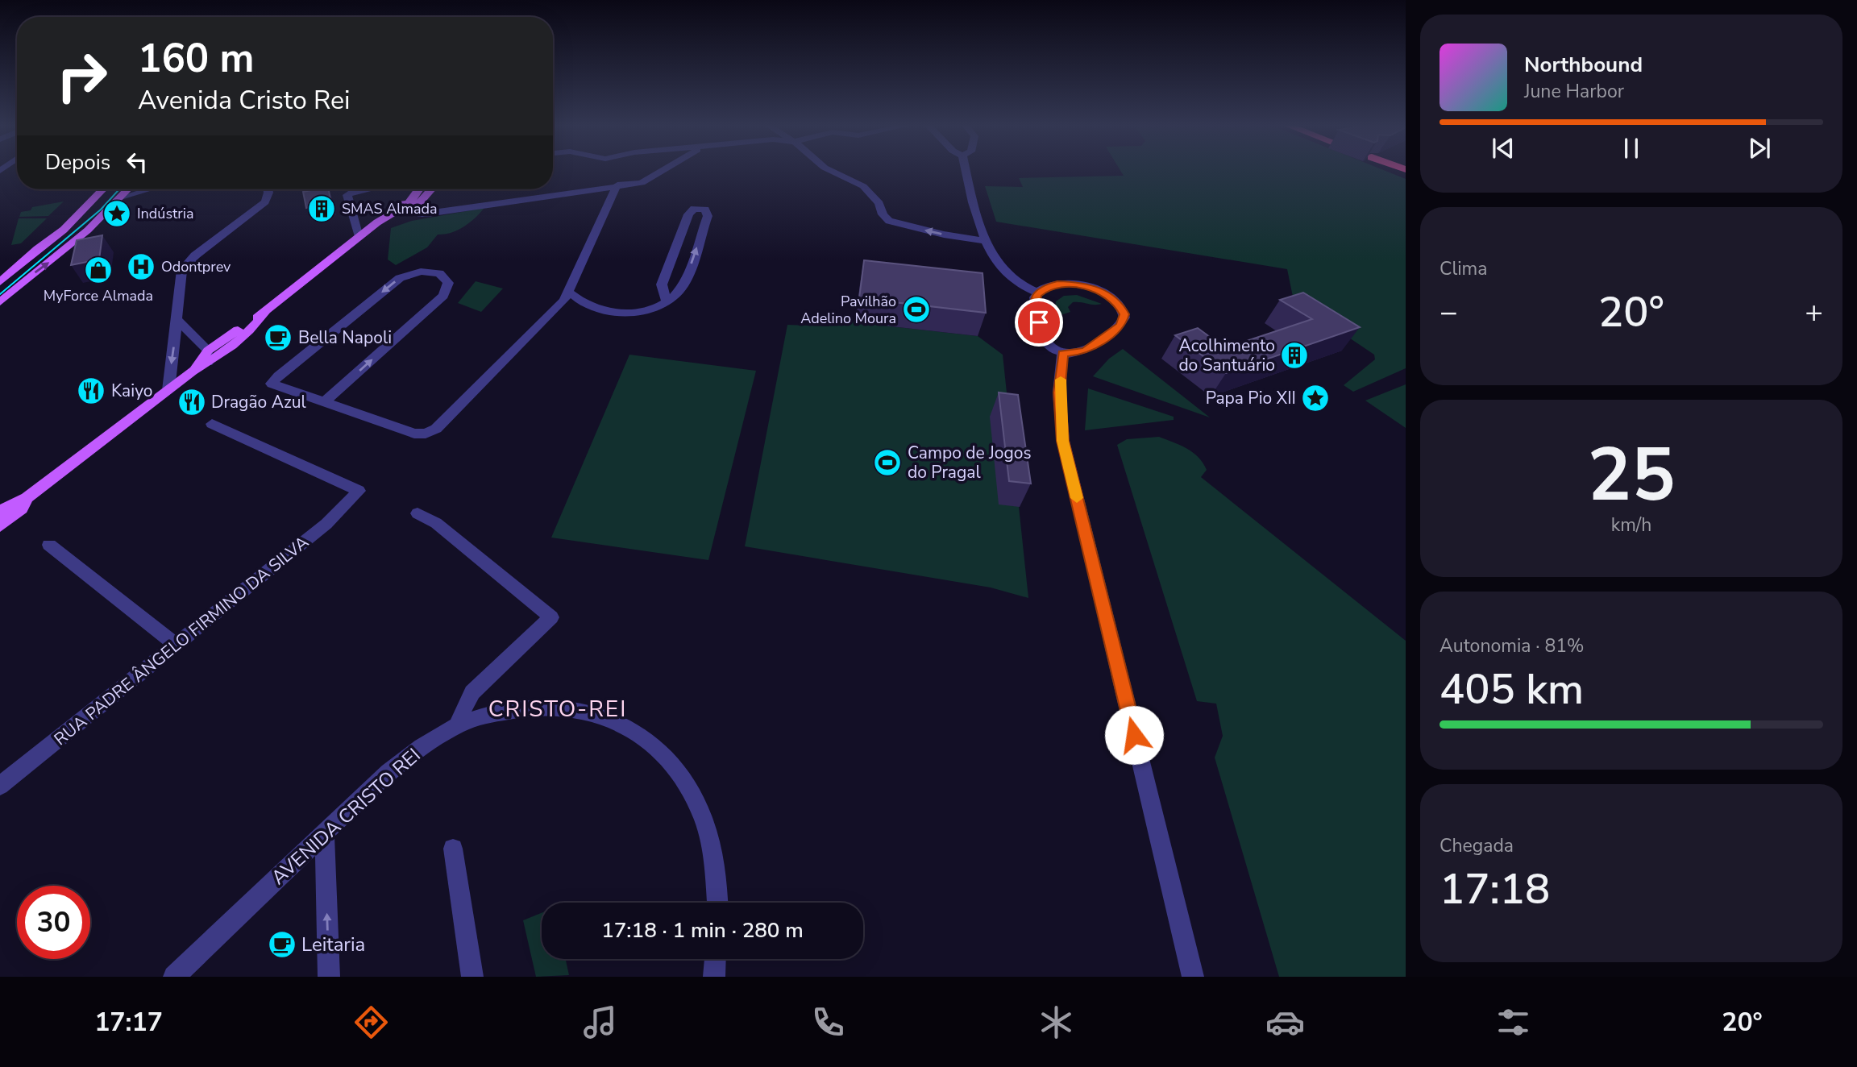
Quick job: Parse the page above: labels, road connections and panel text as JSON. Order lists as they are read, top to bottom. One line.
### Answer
{"streets":{"street":["RUA PADRE ÂNGELO FIRMINO DA SILVA","AVENIDA CRISTO REI"]},"districts":["CRISTO-REI"],"places":{"building":["SMAS Almada","Acolhimento do Santuário"],"place":["Indústria","Papa Pio XII"],"hospital":["Odontprev"],"shop":["MyForce Almada"],"sports":["Pavilhão Adelino Moura","Campo de Jogos do Pragal"],"cafe":["Bella Napoli","Leitaria"],"restaurant":["Kaiyo","Dragão Azul"]},"page":{"turn":["160 m","Avenida Cristo Rei"],"song":["Northbound","June Harbor"],"then":"Depois","tile":["Clima",["25","km/h"],["Autonomia · 81%","405 km"],["Chegada","17:18"]],"heat":["−","20°","+"],"limit":"30","trip":"17:18 · 1 min · 280 m","tabs":["17:17","20°"]}}
